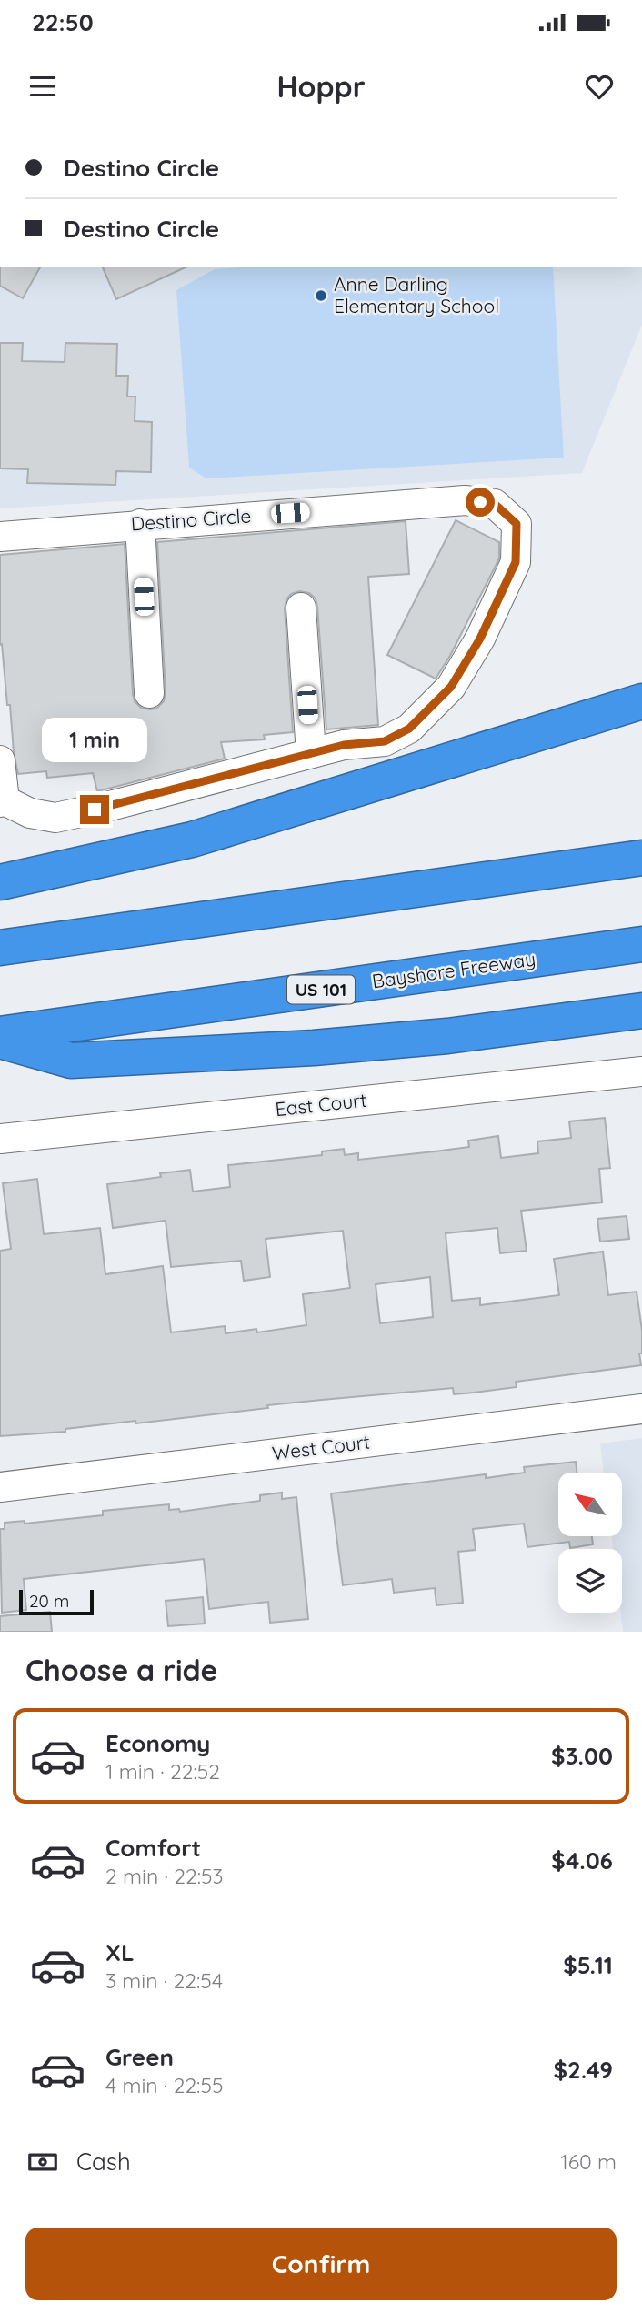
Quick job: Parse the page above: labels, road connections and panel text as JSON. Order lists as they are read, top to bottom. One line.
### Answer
{"streets":{"highway":["Bayshore Freeway","US 101"],"street":["Destino Circle","East Court","West Court"]},"places":["Anne Darling Elementary School"],"scale_bar":"20 m","north":"top left","page":{"status":"22:50","header":"Hoppr","banner":["Destino Circle","Destino Circle"],"bubble":"1 min","scale":"20 m","heading":"Choose a ride","list":[{"name":"Economy","note":"1 min · 22:52","value":"$3.00"},{"name":"Comfort","note":"2 min · 22:53","value":"$4.06"},{"name":"XL","note":"3 min · 22:54","value":"$5.11"},{"name":"Green","note":"4 min · 22:55","value":"$2.49"}],"pay":["Cash","160 m"],"buttons":"Confirm"}}
